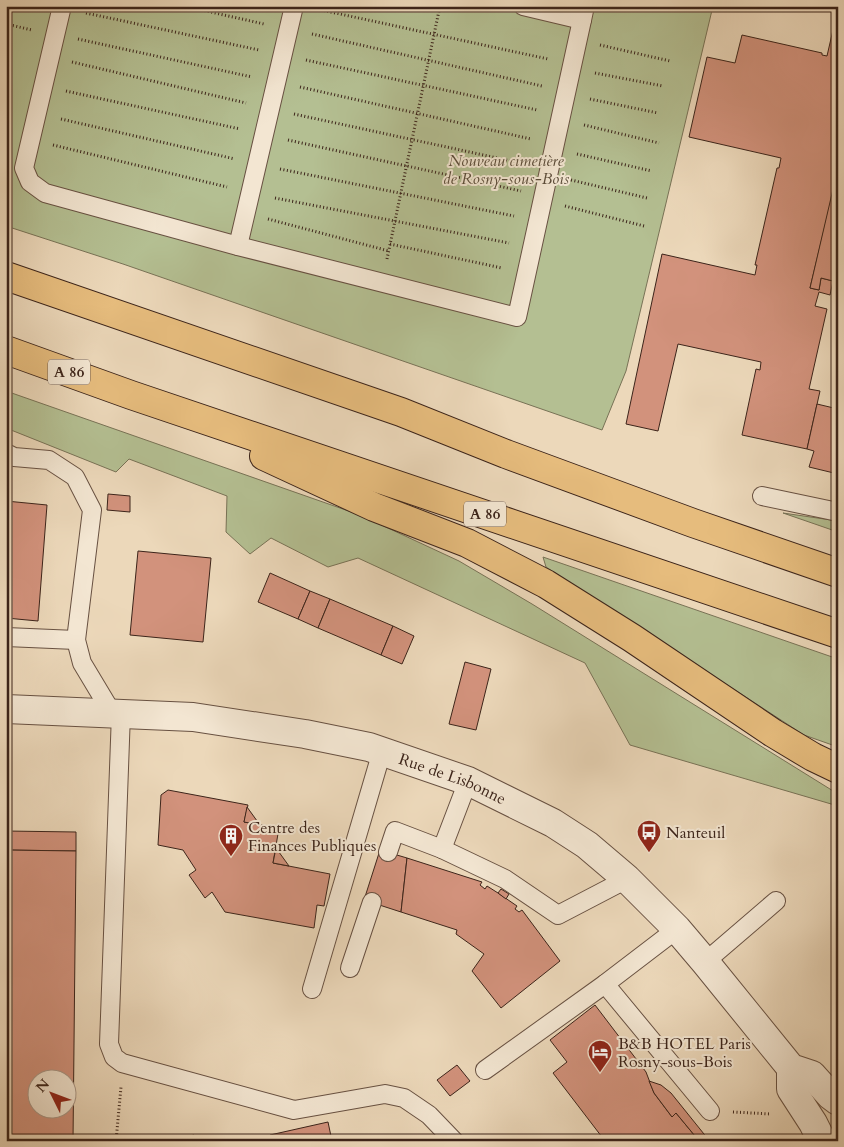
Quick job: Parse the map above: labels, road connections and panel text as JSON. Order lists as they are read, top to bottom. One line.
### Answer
{"streets":{"highway":["A 86"],"street":["Rue de Lisbonne"]},"parks":["Nouveau cimetière de Rosny-sous-Bois"],"places":{"bus stop":["Nanteuil"],"building":["Centre des Finances Publiques"],"hotel":["B&B HOTEL Paris Rosny-sous-Bois"]},"north":"top left"}
